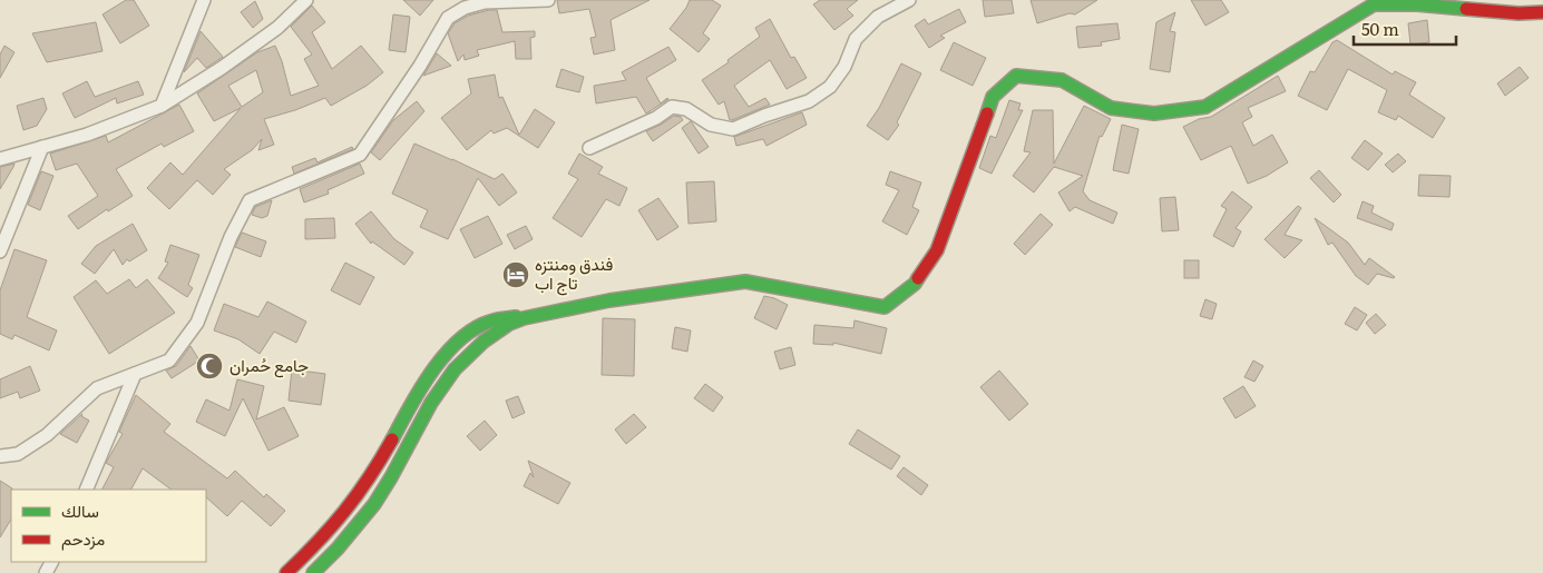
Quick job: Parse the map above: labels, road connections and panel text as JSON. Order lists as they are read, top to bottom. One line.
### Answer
{"places":{"hotel":["فندق ومنتزه تاج اب"],"mosque":["جامع حُمران"]},"legend":["سالك","مزدحم"],"scale_bar":"50 m"}
